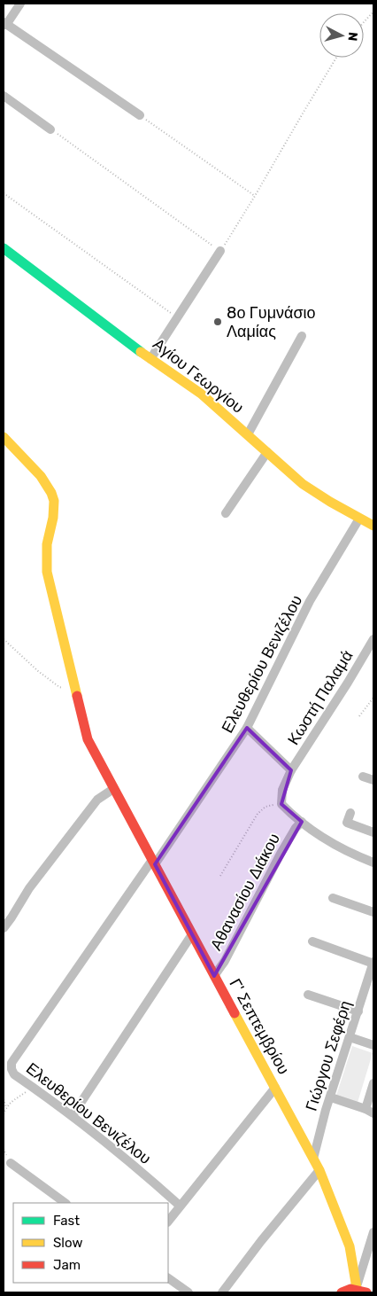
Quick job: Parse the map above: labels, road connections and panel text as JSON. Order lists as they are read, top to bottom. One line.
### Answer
{"streets":{"street":["Αγίου Γεωργίου","Ελευθερίου Βενιζέλου","Κωστή Παλαμά","Αθανασίου Διάκου","Γ' Σεπτεμβρίου","Γιώργου Σεφέρη"]},"crossings":[["Αγίου Γεωργίου","Ελευθερίου Βενιζέλου"],["Ελευθερίου Βενιζέλου","Γ' Σεπτεμβρίου"],["Αθανασίου Διάκου","Γ' Σεπτεμβρίου"],["Γ' Σεπτεμβρίου","Γιώργου Σεφέρη"]],"places":["8ο Γυμνάσιο Λαμίας"],"legend":["Fast","Slow","Jam"],"north":"right"}
